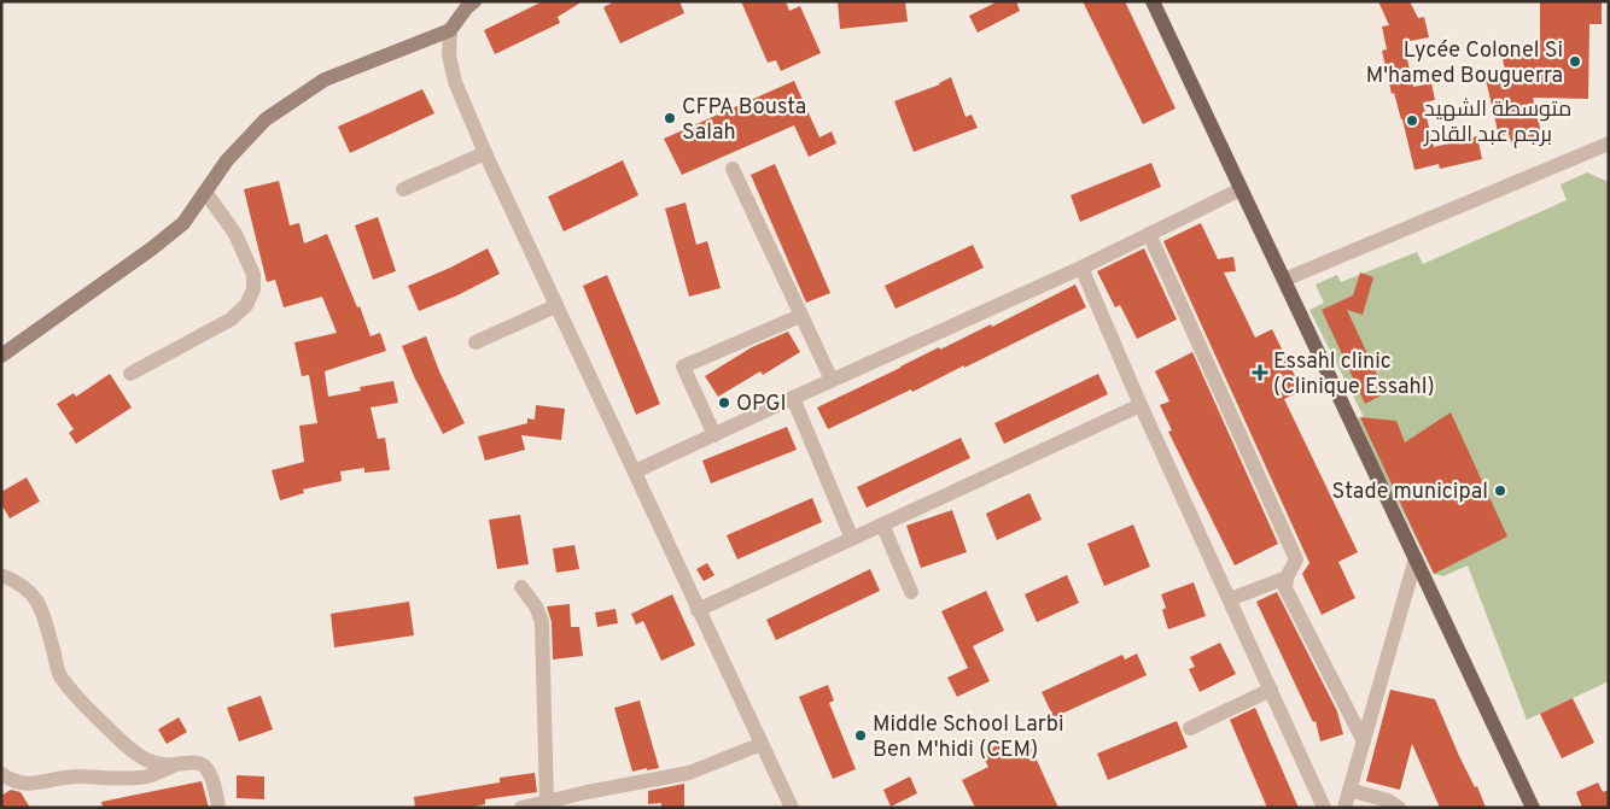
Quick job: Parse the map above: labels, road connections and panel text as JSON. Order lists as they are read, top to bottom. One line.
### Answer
{"places":{"other":["Lycée Colonel Si M'hamed Bouguerra","CFPA Bousta Salah","متوسطة الشهيد برجم عبد القادر","OPGI","Stade municipal","Middle School Larbi Ben M'hidi (CEM)"],"health":["Essahl clinic (Clinique Essahl)"]}}
